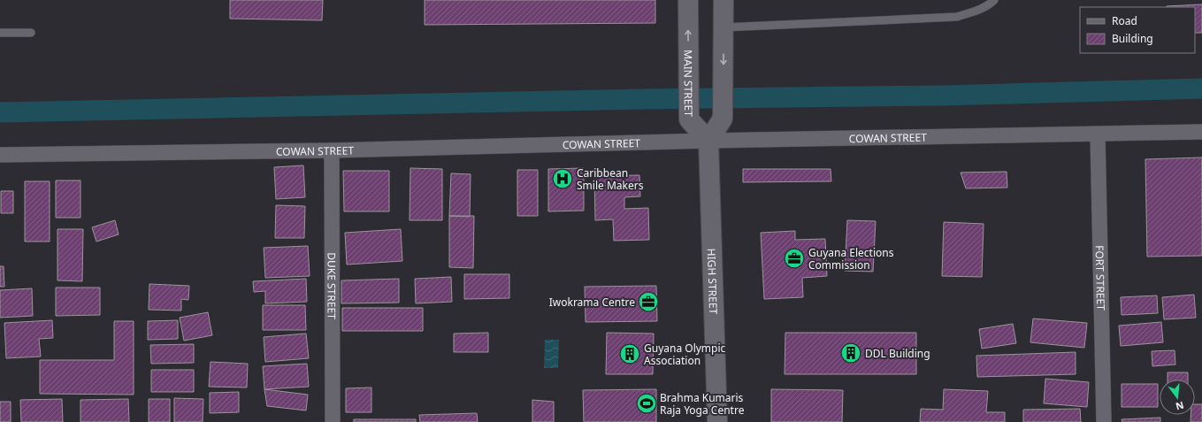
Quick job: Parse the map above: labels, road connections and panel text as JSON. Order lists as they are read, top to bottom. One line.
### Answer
{"streets":{"main road":["MAIN STREET","HIGH STREET"],"street":["COWAN STREET","FORT STREET","DUKE STREET"]},"crossings":[["MAIN STREET","COWAN STREET"],["MAIN STREET","HIGH STREET"],["COWAN STREET","FORT STREET"],["COWAN STREET","HIGH STREET"],["COWAN STREET","DUKE STREET"]],"places":{"hospital":["Caribbean Smile Makers"],"office":["Guyana Elections Commission","Iwokrama Centre"],"building":["DDL Building","Guyana Olympic Association"],"sports":["Brahma Kumaris Raja Yoga Centre"]},"legend":["Road","Building"],"north":"bottom"}
